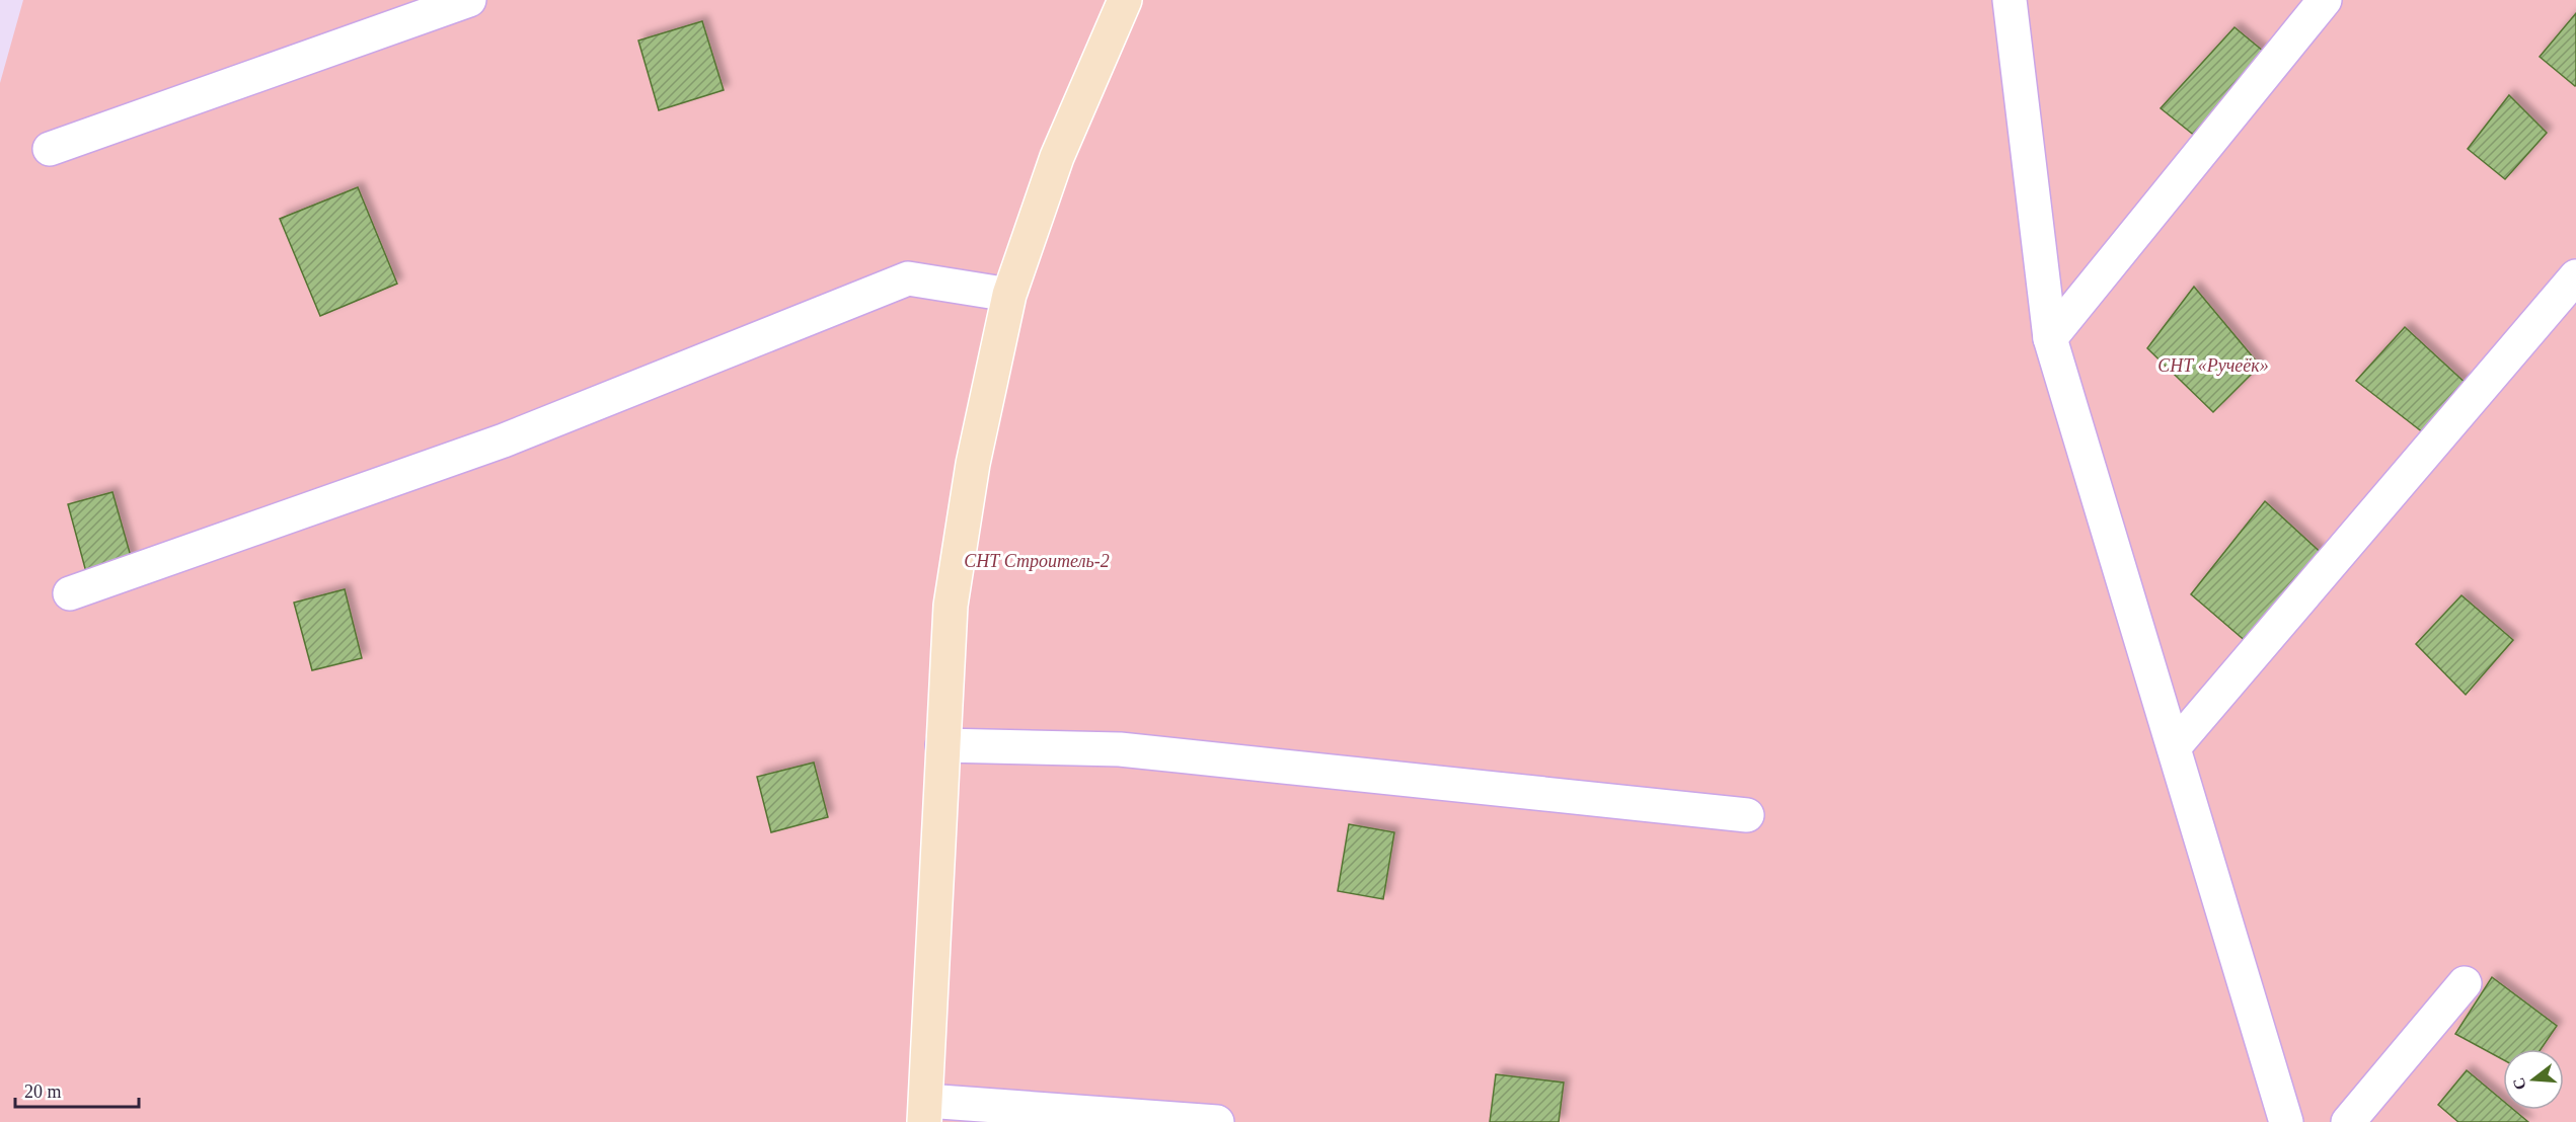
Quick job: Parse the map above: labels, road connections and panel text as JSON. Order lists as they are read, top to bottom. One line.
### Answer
{"parks":["СНТ «Ручеёк»","СНТ Строитель-2"],"scale_bar":"20 m","north":"left"}
